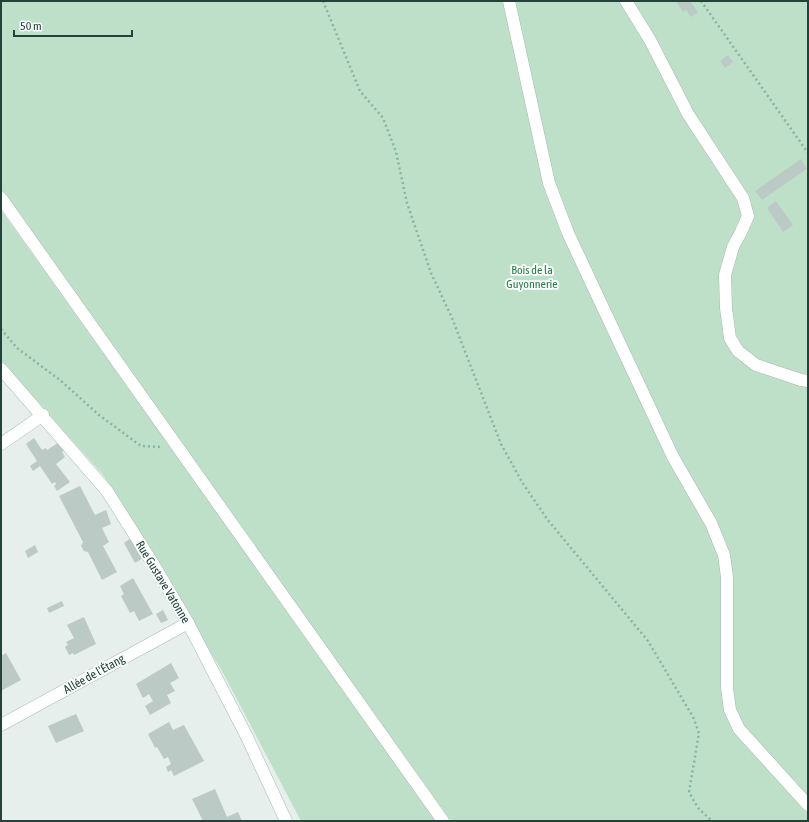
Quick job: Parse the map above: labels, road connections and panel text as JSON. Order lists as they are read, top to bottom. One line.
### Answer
{"streets":{"street":["Rue Gustave Vatonne","Allée de l'Étang"]},"crossings":[["Rue Gustave Vatonne","Allée de l'Étang"]],"parks":["Bois de la Guyonnerie"],"scale_bar":"50 m"}
